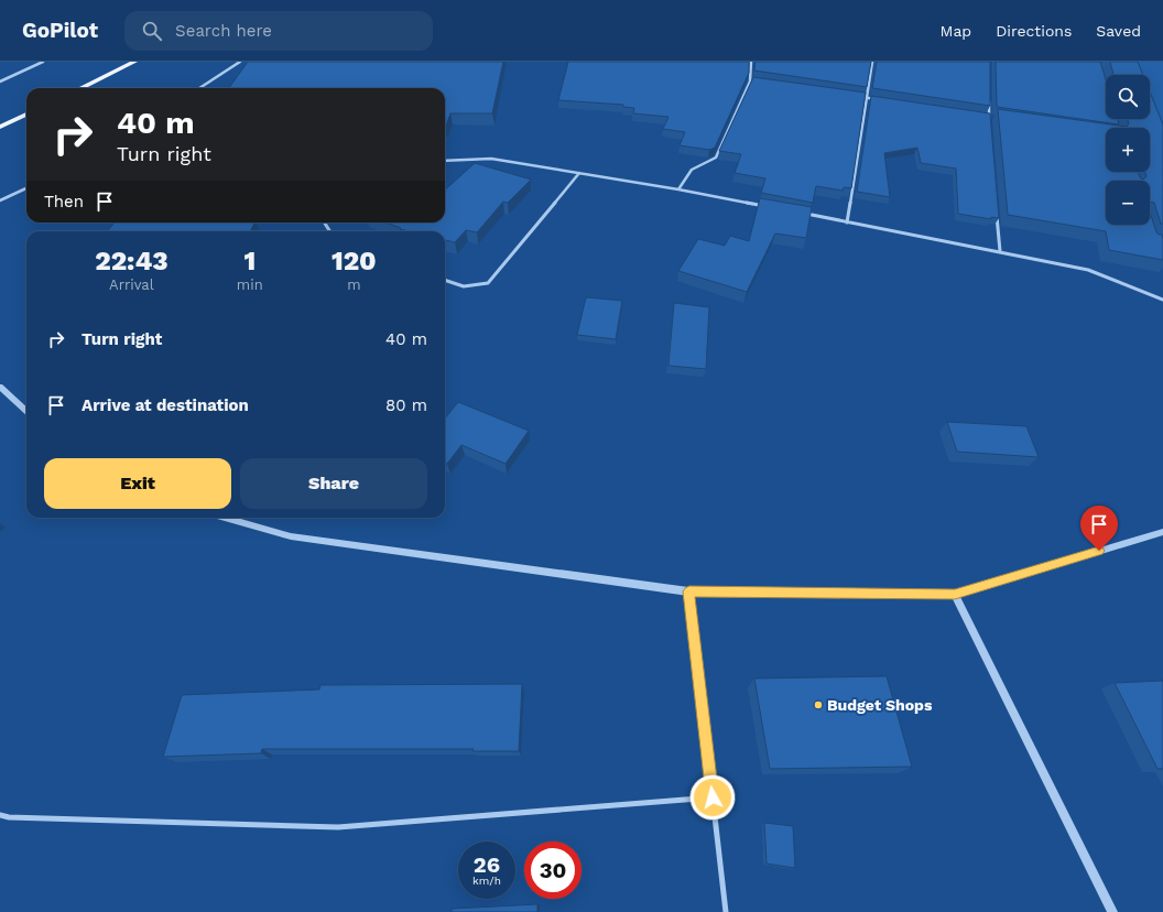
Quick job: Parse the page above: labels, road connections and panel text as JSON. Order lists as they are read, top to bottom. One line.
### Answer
{"places":["Budget Shops"],"page":{"header":"GoPilot","search":"Search here","nav":["Map","Directions","Saved"],"map_buttons":["+","−"],"turn":["40 m","Turn right"],"then":"Then","eta":["22:43","Arrival","1","min","120","m"],"list":[{"name":"Turn right","value":"40 m"},{"name":"Arrive at destination","value":"80 m"}],"buttons":["Exit","Share"],"speed":"26 km/h","limit":"30"}}
